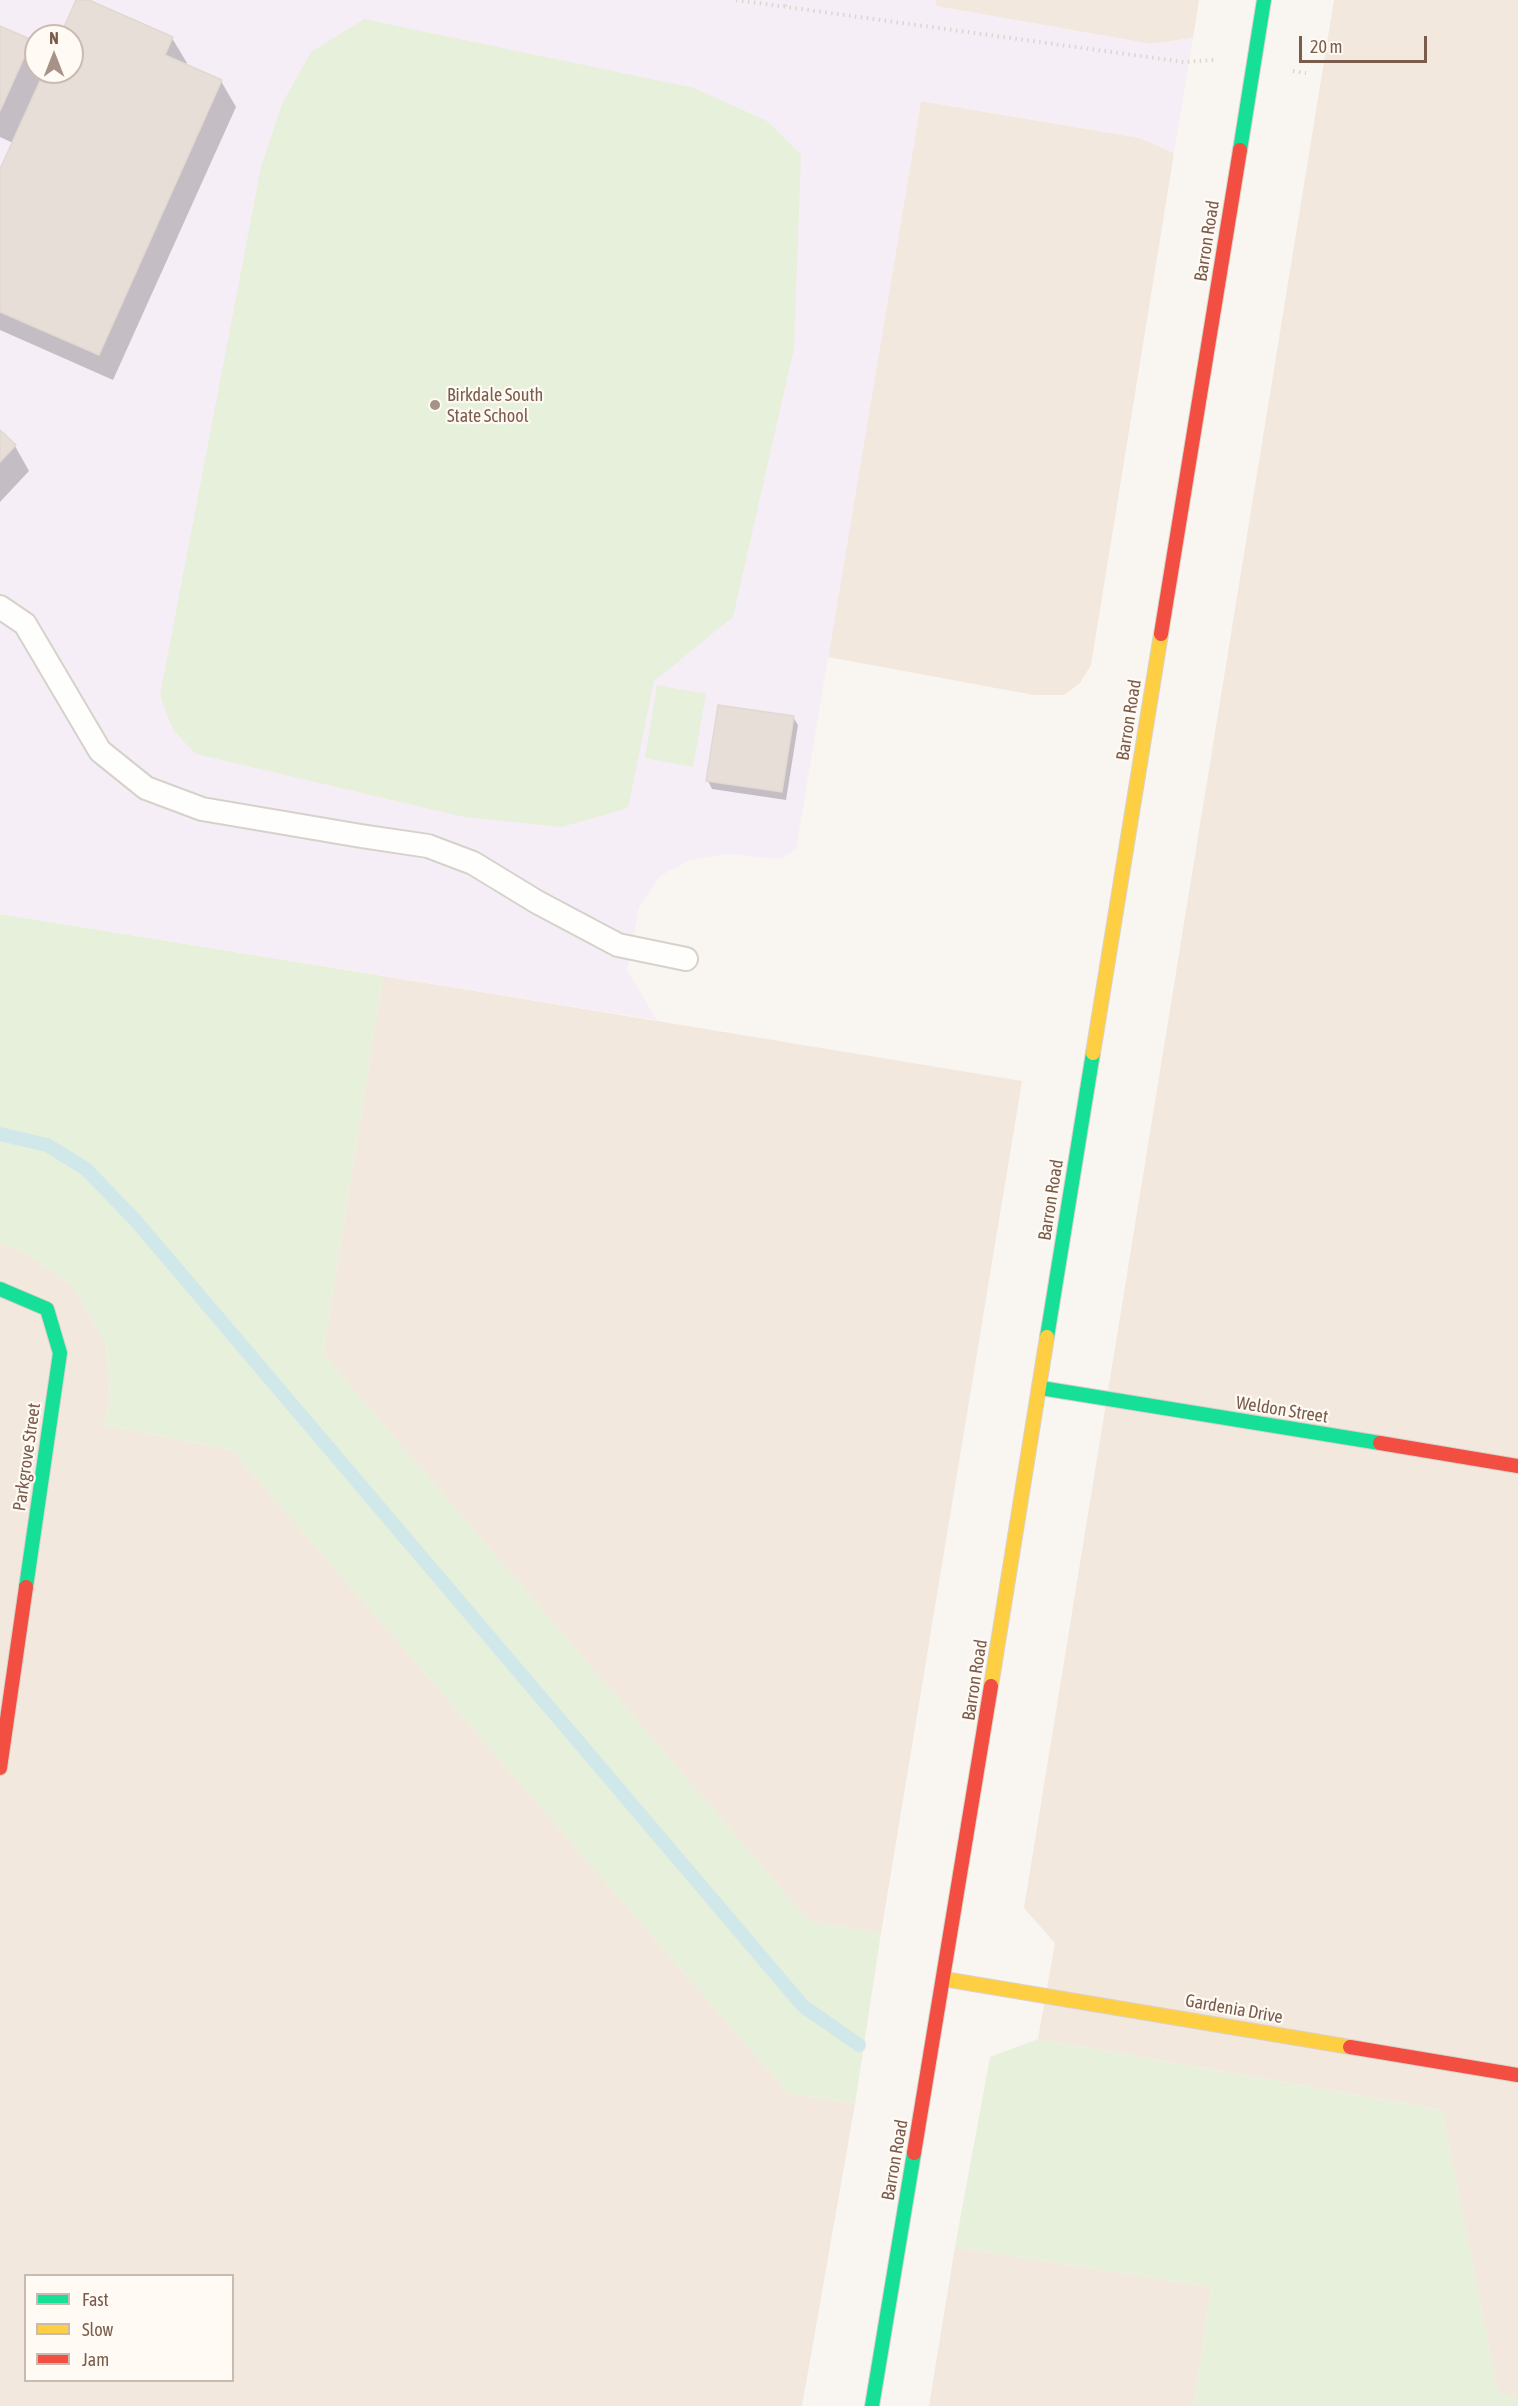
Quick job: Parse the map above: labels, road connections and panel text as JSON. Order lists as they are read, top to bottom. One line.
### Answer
{"streets":{"street":["Barron Road","Weldon Street","Parkgrove Street","Gardenia Drive"]},"crossings":[["Barron Road","Weldon Street"],["Barron Road","Gardenia Drive"]],"places":["Birkdale South State School"],"legend":["Fast","Slow","Jam"],"scale_bar":"20 m","north":"top"}
